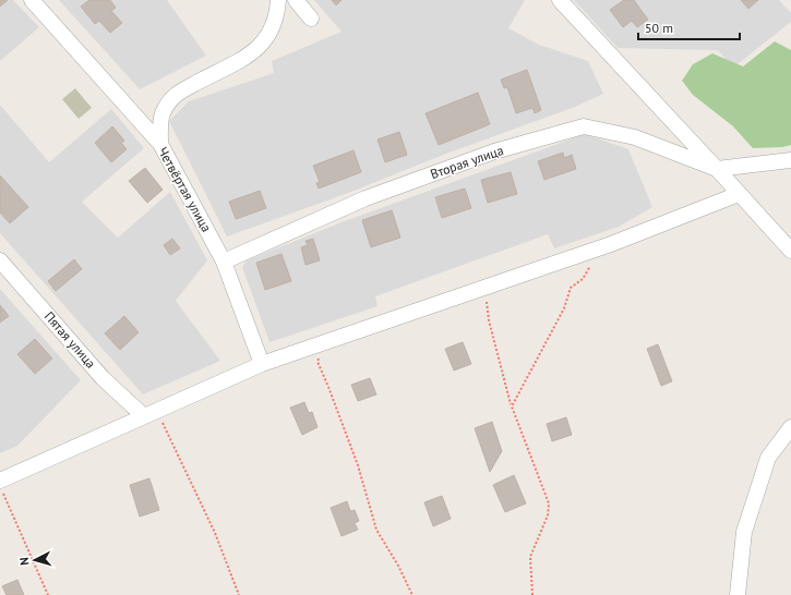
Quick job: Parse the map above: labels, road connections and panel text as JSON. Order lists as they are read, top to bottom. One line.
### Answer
{"streets":{"street":["Вторая улица","Четвёртая улица","Пятая улица"]},"crossings":[["Вторая улица","Четвёртая улица"]],"scale_bar":"50 m","north":"left"}
